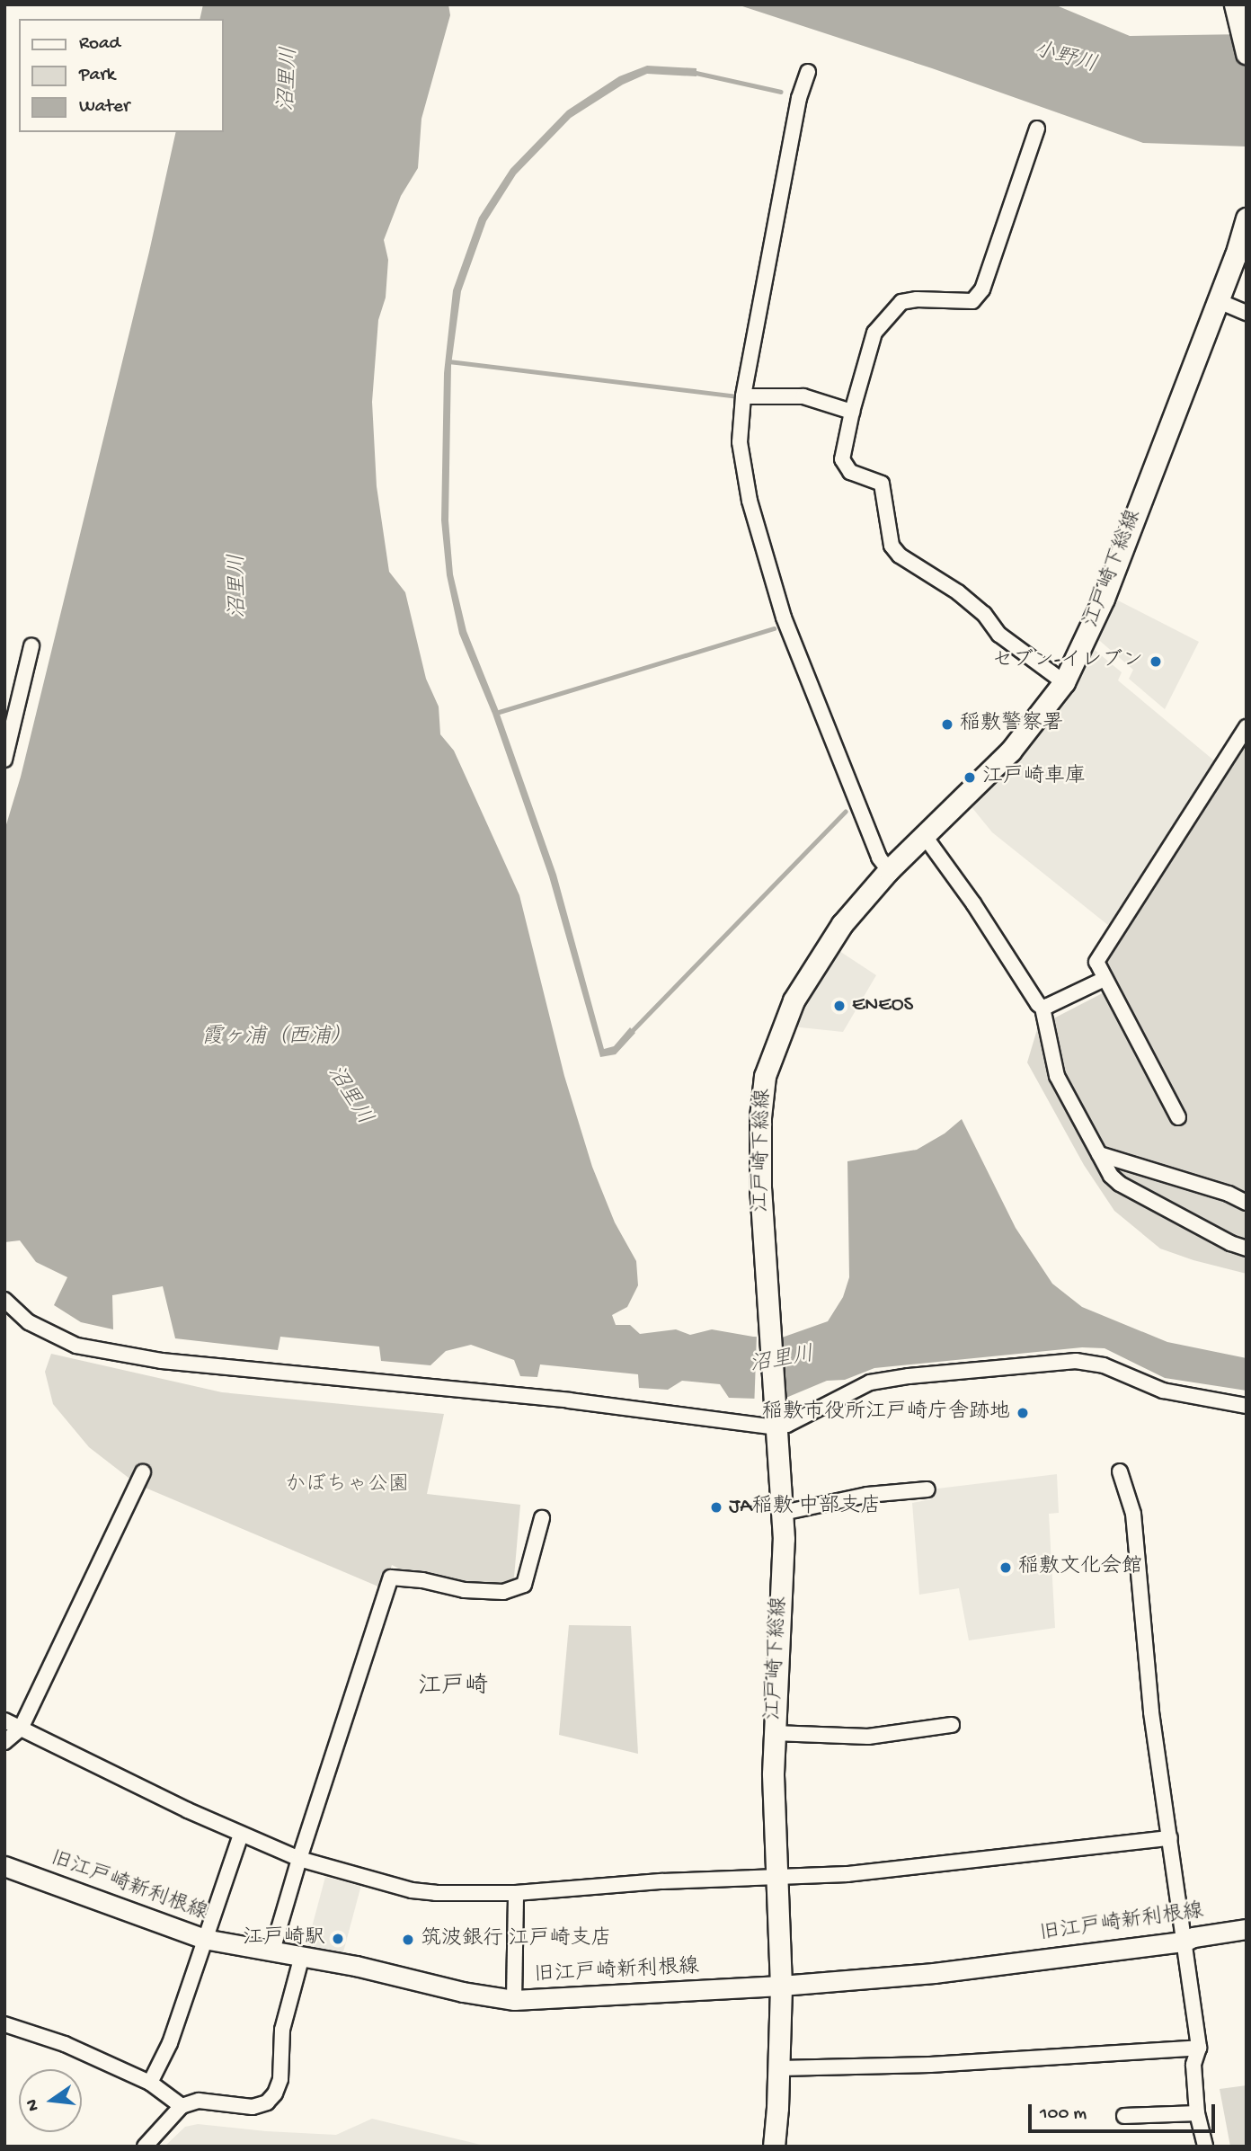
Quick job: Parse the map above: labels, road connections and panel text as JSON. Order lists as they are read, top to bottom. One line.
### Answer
{"streets":{"main road":["江戸崎下総線"],"street":["旧江戸崎新利根線"]},"crossings":[["江戸崎下総線","旧江戸崎新利根線"]],"districts":["江戸崎"],"water":["小野川","沼里川","霞ヶ浦（西浦）"],"parks":["かぼちゃ公園"],"places":["セブン-イレブン","稲敷警察署","江戸崎車庫","ENEOS","稲敷市役所江戸崎庁舎跡地","JA稲敷 中部支店","稲敷文化会館","江戸崎駅","筑波銀行 江戸崎支店"],"legend":["Road","Park","Water"],"scale_bar":"100 m","north":"left"}
